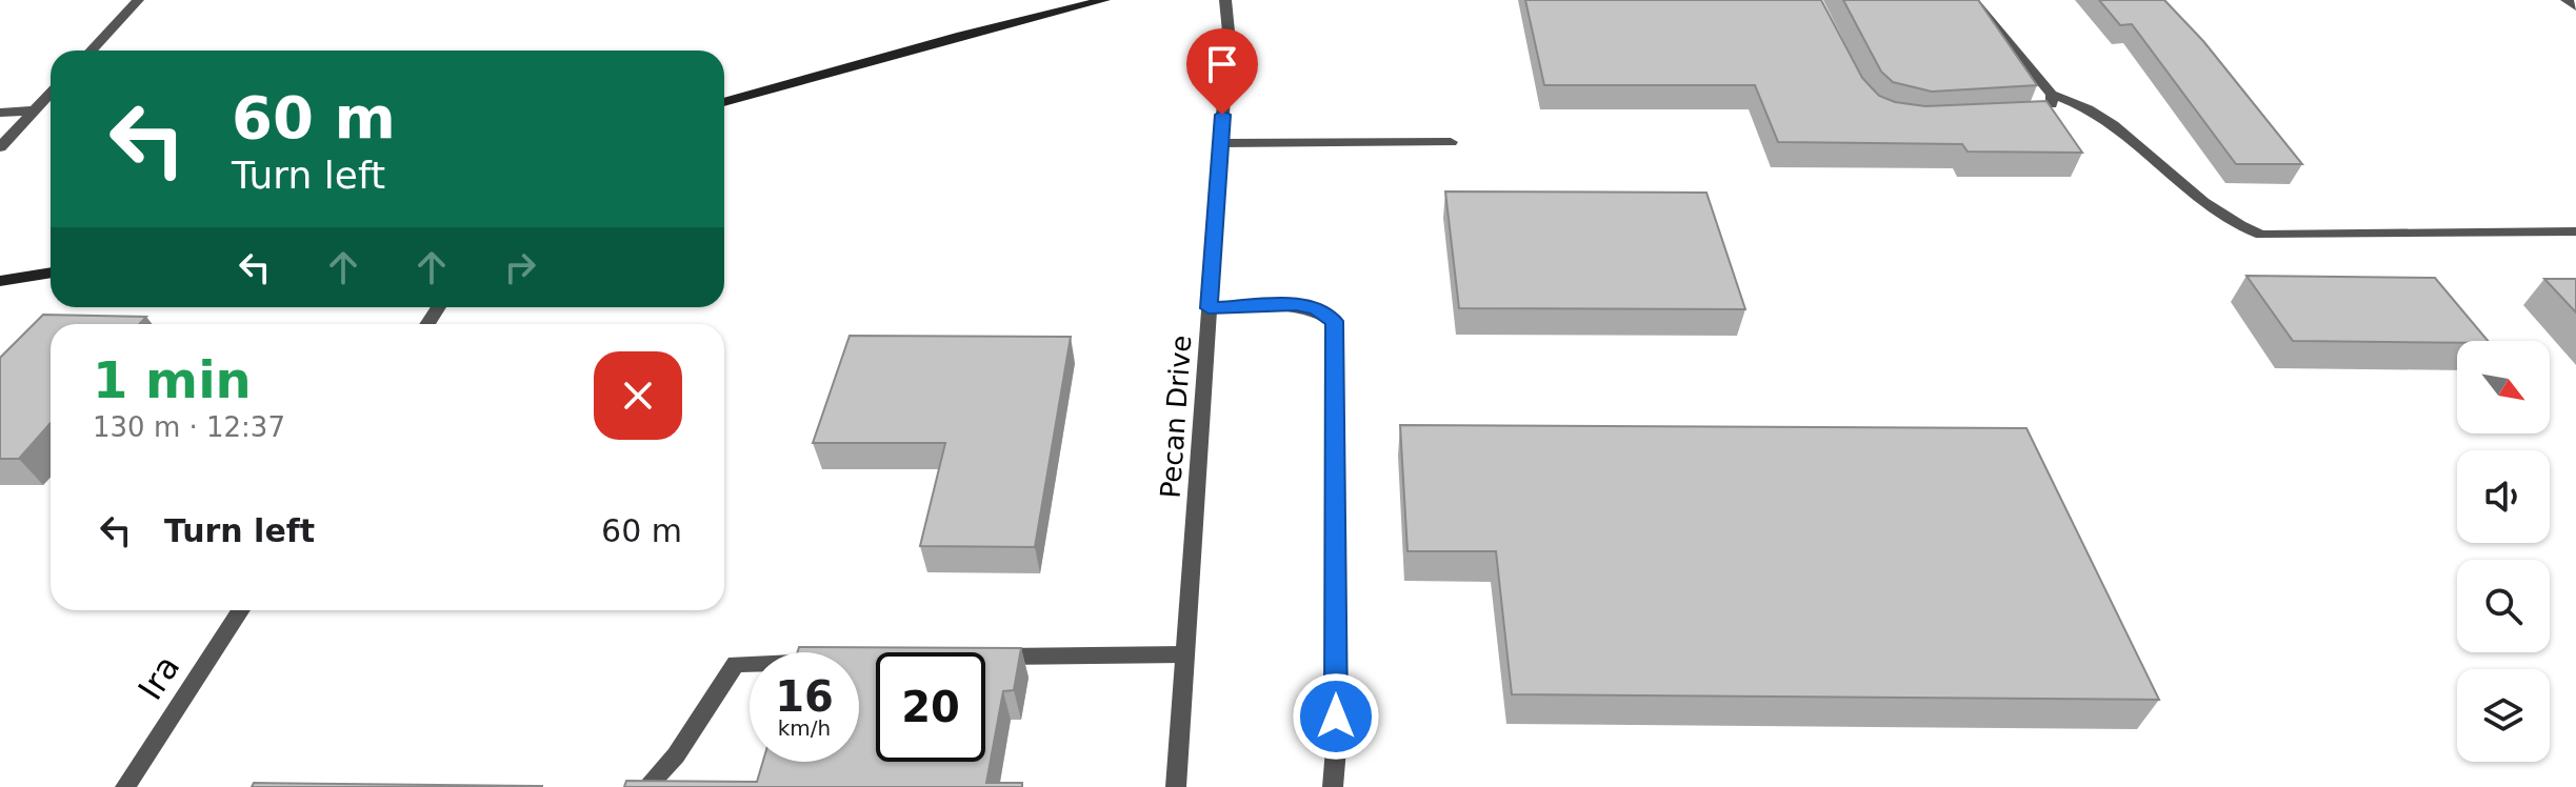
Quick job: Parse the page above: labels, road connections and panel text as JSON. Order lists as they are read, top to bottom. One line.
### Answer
{"streets":{"street":["Pecan Drive","Ira"]},"north":"bottom right","page":{"turn":["60 m","Turn left"],"heading":["1 min","130 m · 12:37"],"list":[{"name":"Turn left","value":"60 m"}],"speed":"16 km/h","limit":"20"}}
